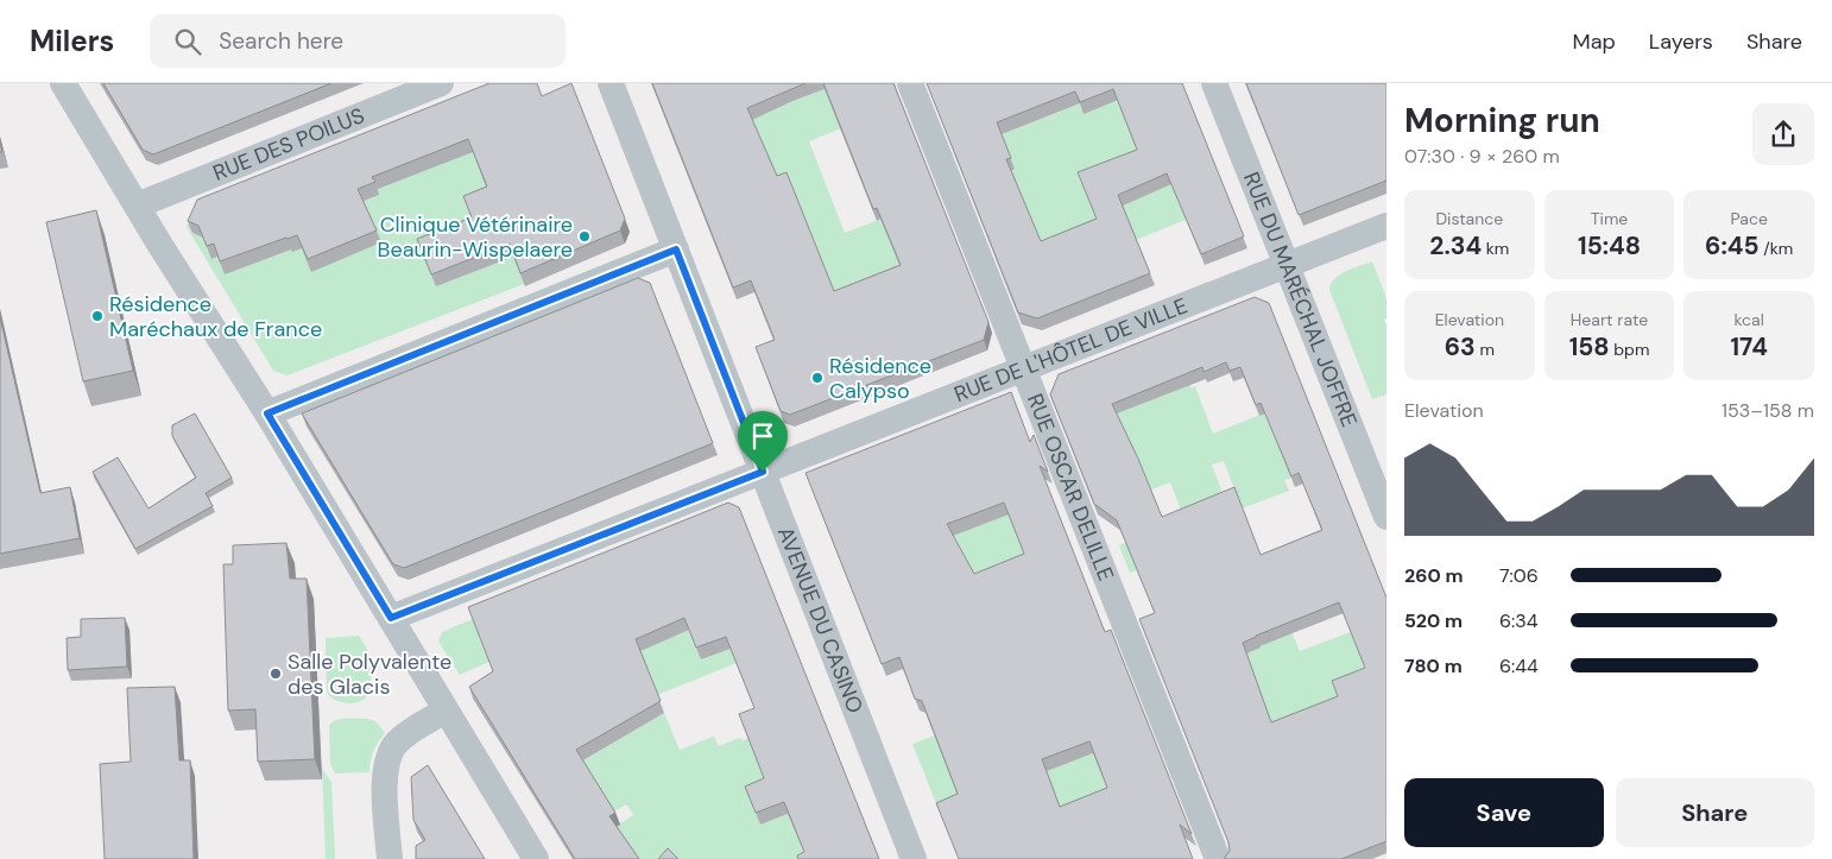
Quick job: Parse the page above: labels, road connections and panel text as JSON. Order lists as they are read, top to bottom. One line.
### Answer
{"streets":{"street":["RUE DES POILUS","RUE DU MARÉCHAL JOFFRE","RUE DE L'HÔTEL DE VILLE","RUE OSCAR DELILLE","AVENUE DU CASINO"]},"crossings":[["RUE DU MARÉCHAL JOFFRE","RUE DE L'HÔTEL DE VILLE"],["RUE DE L'HÔTEL DE VILLE","RUE OSCAR DELILLE"],["RUE DE L'HÔTEL DE VILLE","AVENUE DU CASINO"]],"places":["Clinique Vétérinaire Beaurin-Wispelaere","Résidence Maréchaux de France","Résidence Calypso","Salle Polyvalente des Glacis"],"page":{"header":"Milers","search":"Search here","nav":["Map","Layers","Share"],"heading":["Morning run","07:30 · 9 × 260 m"],"stats":[["Distance","2.34 km"],["Time","15:48"],["Pace","6:45 /km"],["Elevation","63 m"],["Heart rate","158 bpm"],["kcal","174"]],"chart":["Elevation","153–158 m"],"list":[{"name":"260 m","note":"7:06"},{"name":"520 m","note":"6:34"},{"name":"780 m","note":"6:44"}],"buttons":["Save","Share"]}}
